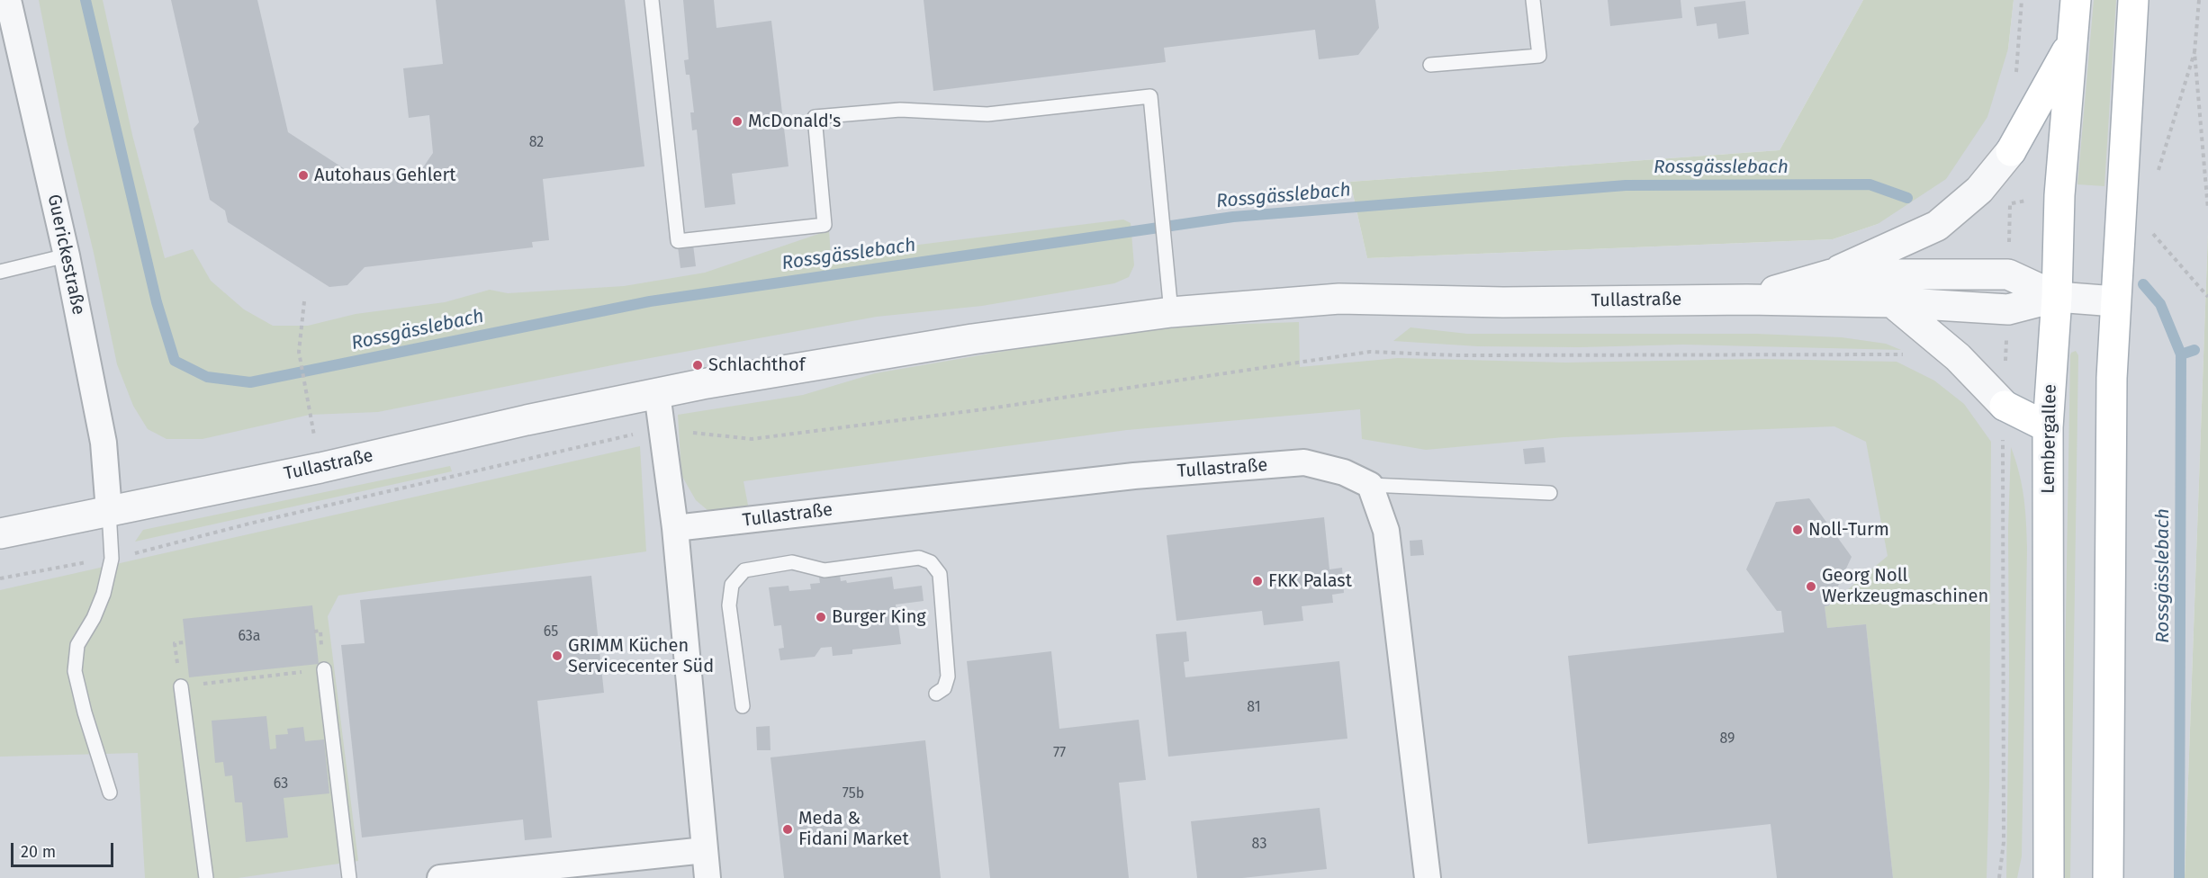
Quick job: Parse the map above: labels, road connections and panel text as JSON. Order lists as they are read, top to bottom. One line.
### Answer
{"streets":{"main road":["Lembergallee"],"street":["Guerickestraße","Tullastraße"]},"crossings":[["Guerickestraße","Tullastraße"],["Tullastraße","Lembergallee"]],"water":["Rossgässlebach"],"places":["McDonald's","Autohaus Gehlert","Schlachthof","Noll-Turm","FKK Palast","Georg Noll Werkzeugmaschinen","Burger King","GRIMM Küchen Servicecenter Süd","Meda & Fidani Market"],"house_numbers":["82","65","63a","81","89","77","63","75b","83"],"scale_bar":"20 m"}
